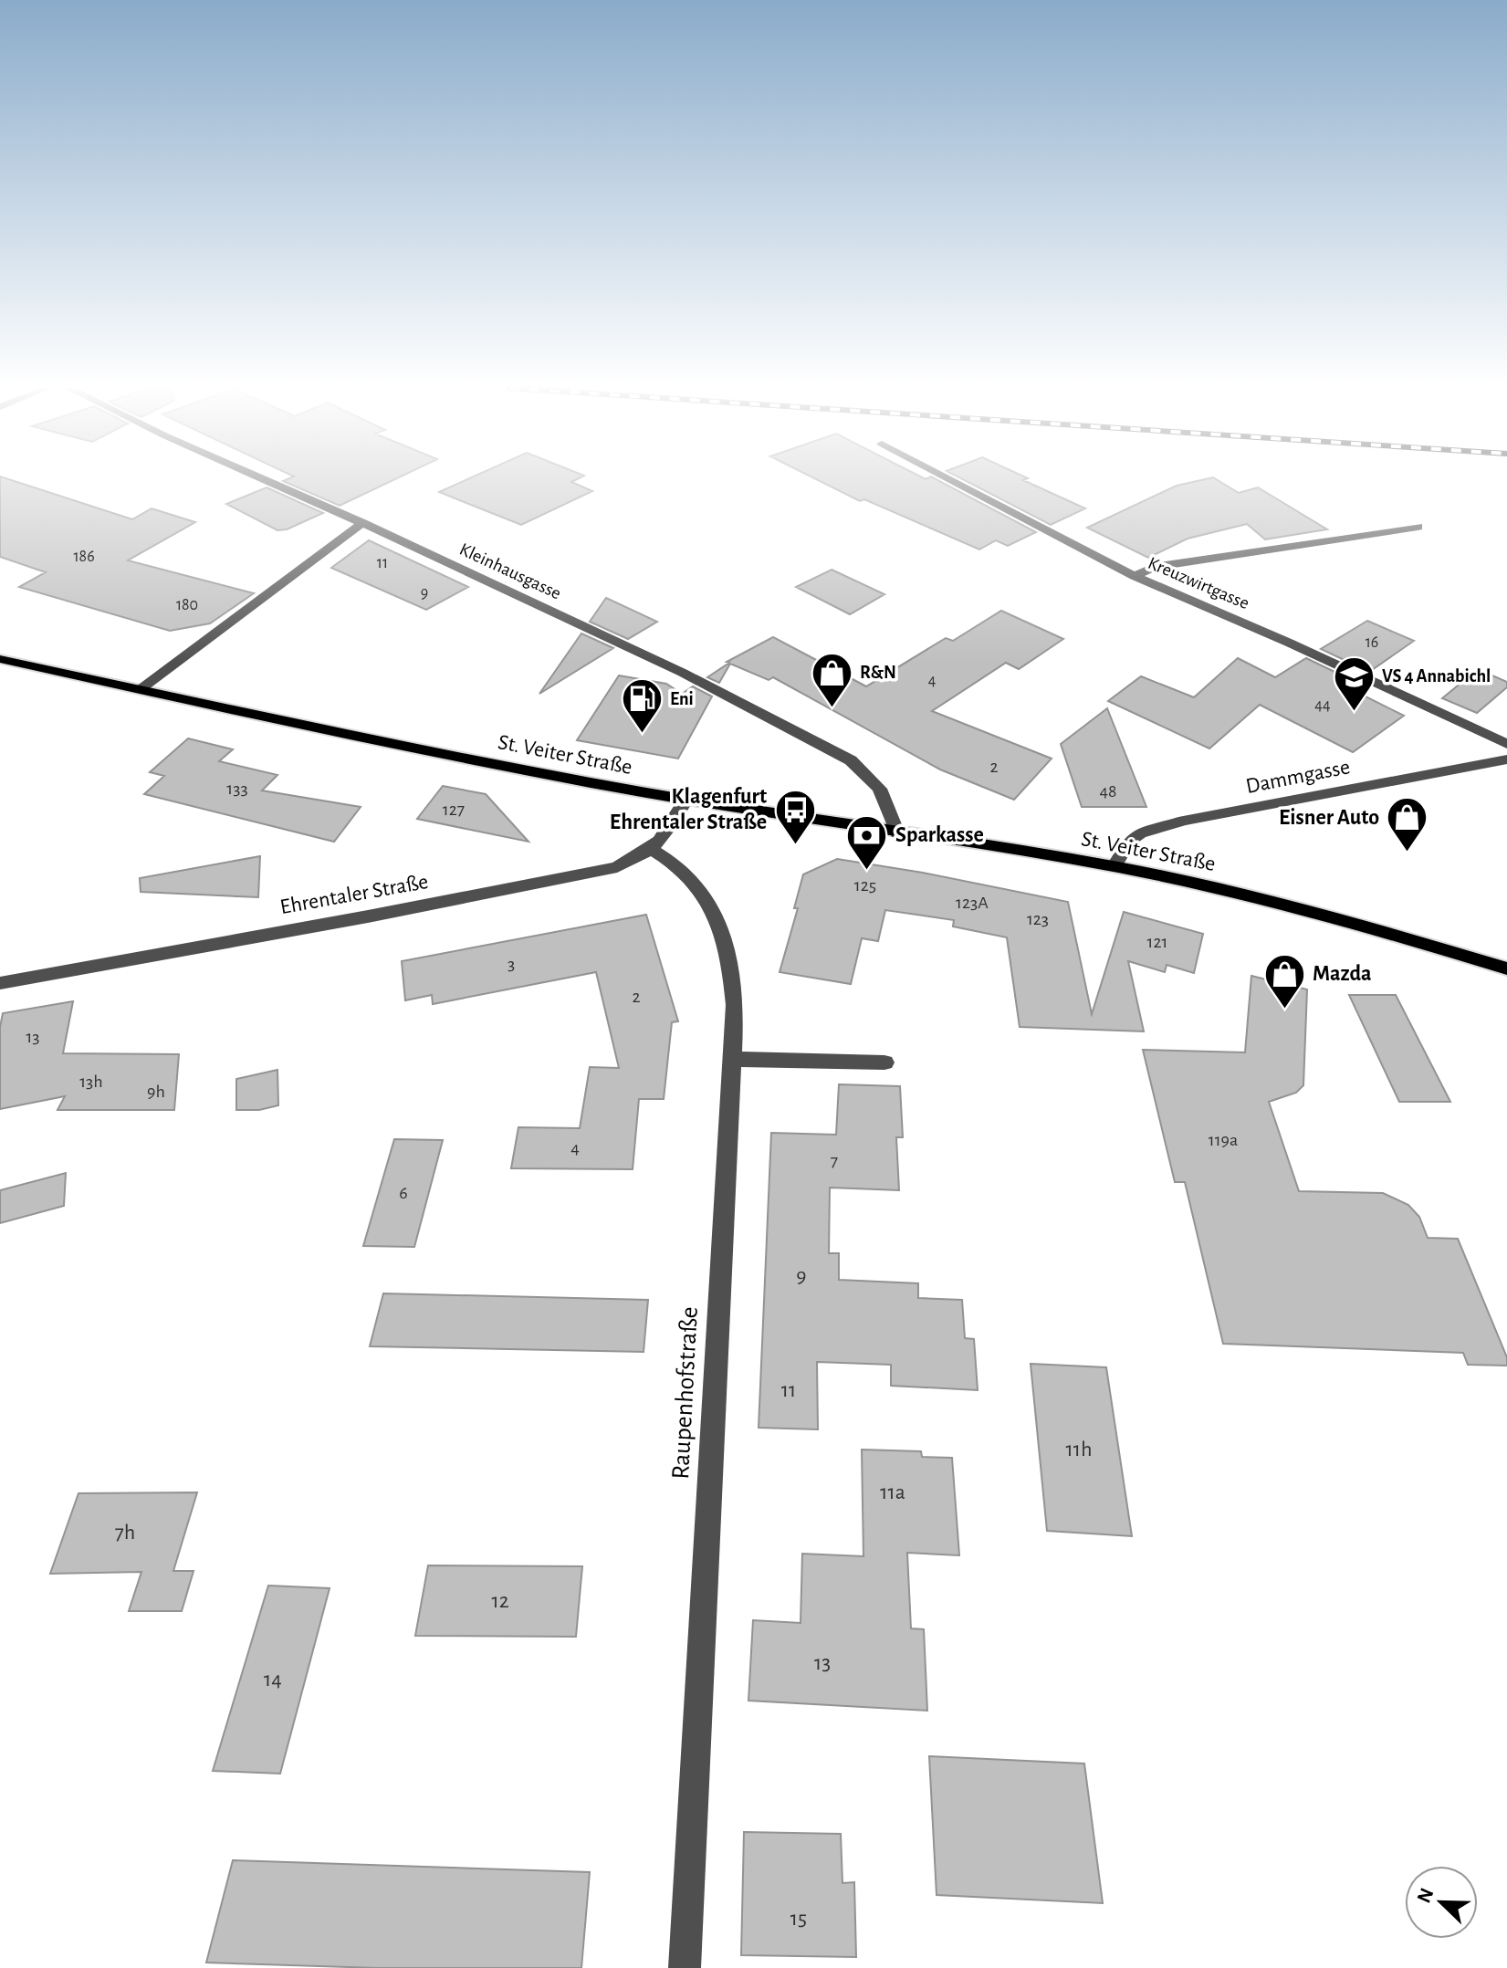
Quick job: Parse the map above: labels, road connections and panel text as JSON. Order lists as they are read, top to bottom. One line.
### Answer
{"streets":{"main road":["St. Veiter Straße"],"street":["Kleinhausgasse","Kreuzwirtgasse","Dammgasse","Ehrentaler Straße","Raupenhofstraße"]},"crossings":[["Kleinhausgasse","St. Veiter Straße"],["St. Veiter Straße","Dammgasse"],["St. Veiter Straße","Ehrentaler Straße"],["Ehrentaler Straße","Raupenhofstraße"]],"places":{"shop":["R&N","Eisner Auto","Mazda"],"school or university":["VS 4 Annabichl"],"fuel station":["Eni"],"bus stop":["Klagenfurt Ehrentaler Straße"],"bank":["Sparkasse"]},"house_numbers":["186","11","9","180","16","4","44","2","133","48","127","125","123A","123","121","3","2","13","13h","9h","119a","4","7","6","9","11","11h","11a","7h","12","13","14","15"],"north":"top left"}
